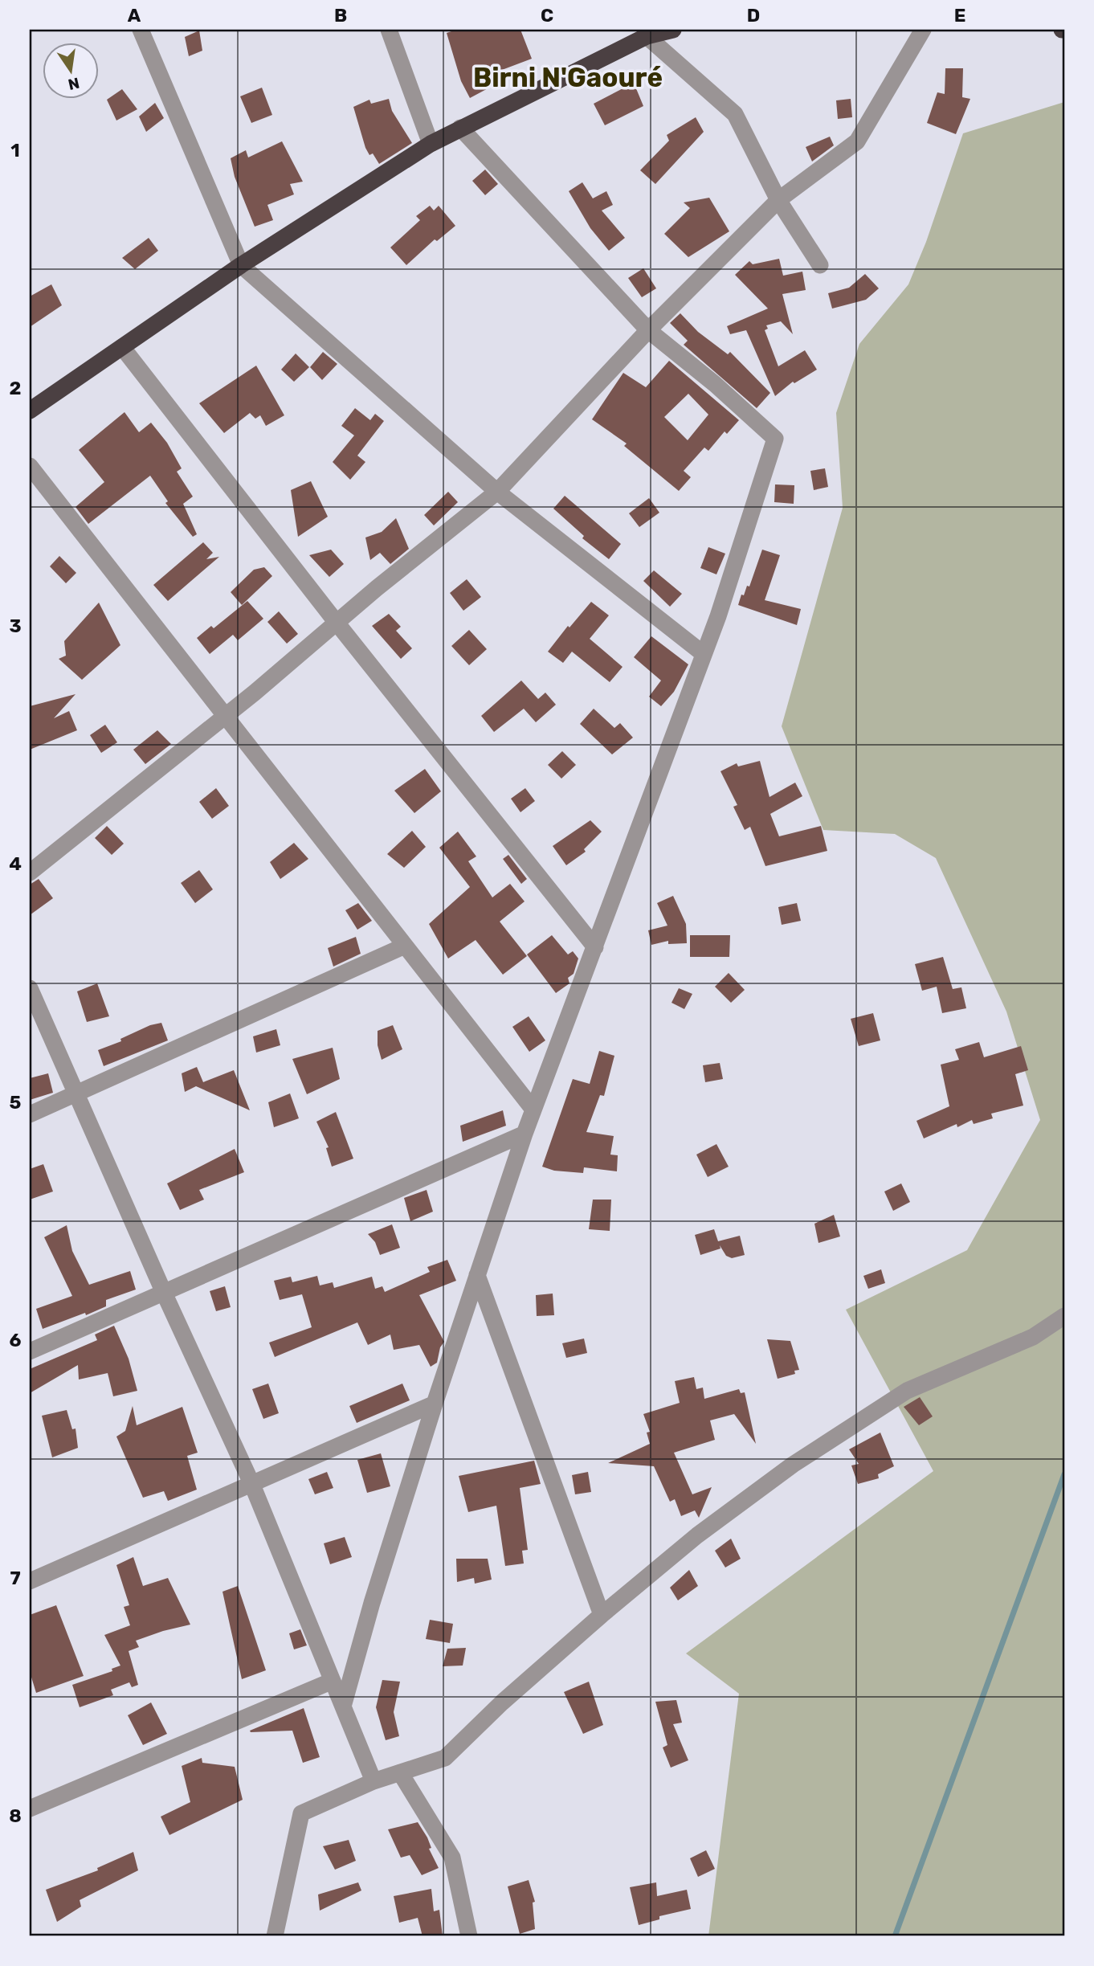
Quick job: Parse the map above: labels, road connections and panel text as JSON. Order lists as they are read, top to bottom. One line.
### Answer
{"districts":["Birni N'Gaouré"],"north":"bottom","grid":{"columns":["A","B","C","D","E"],"rows":["1","2","3","4","5","6","7","8"]}}
